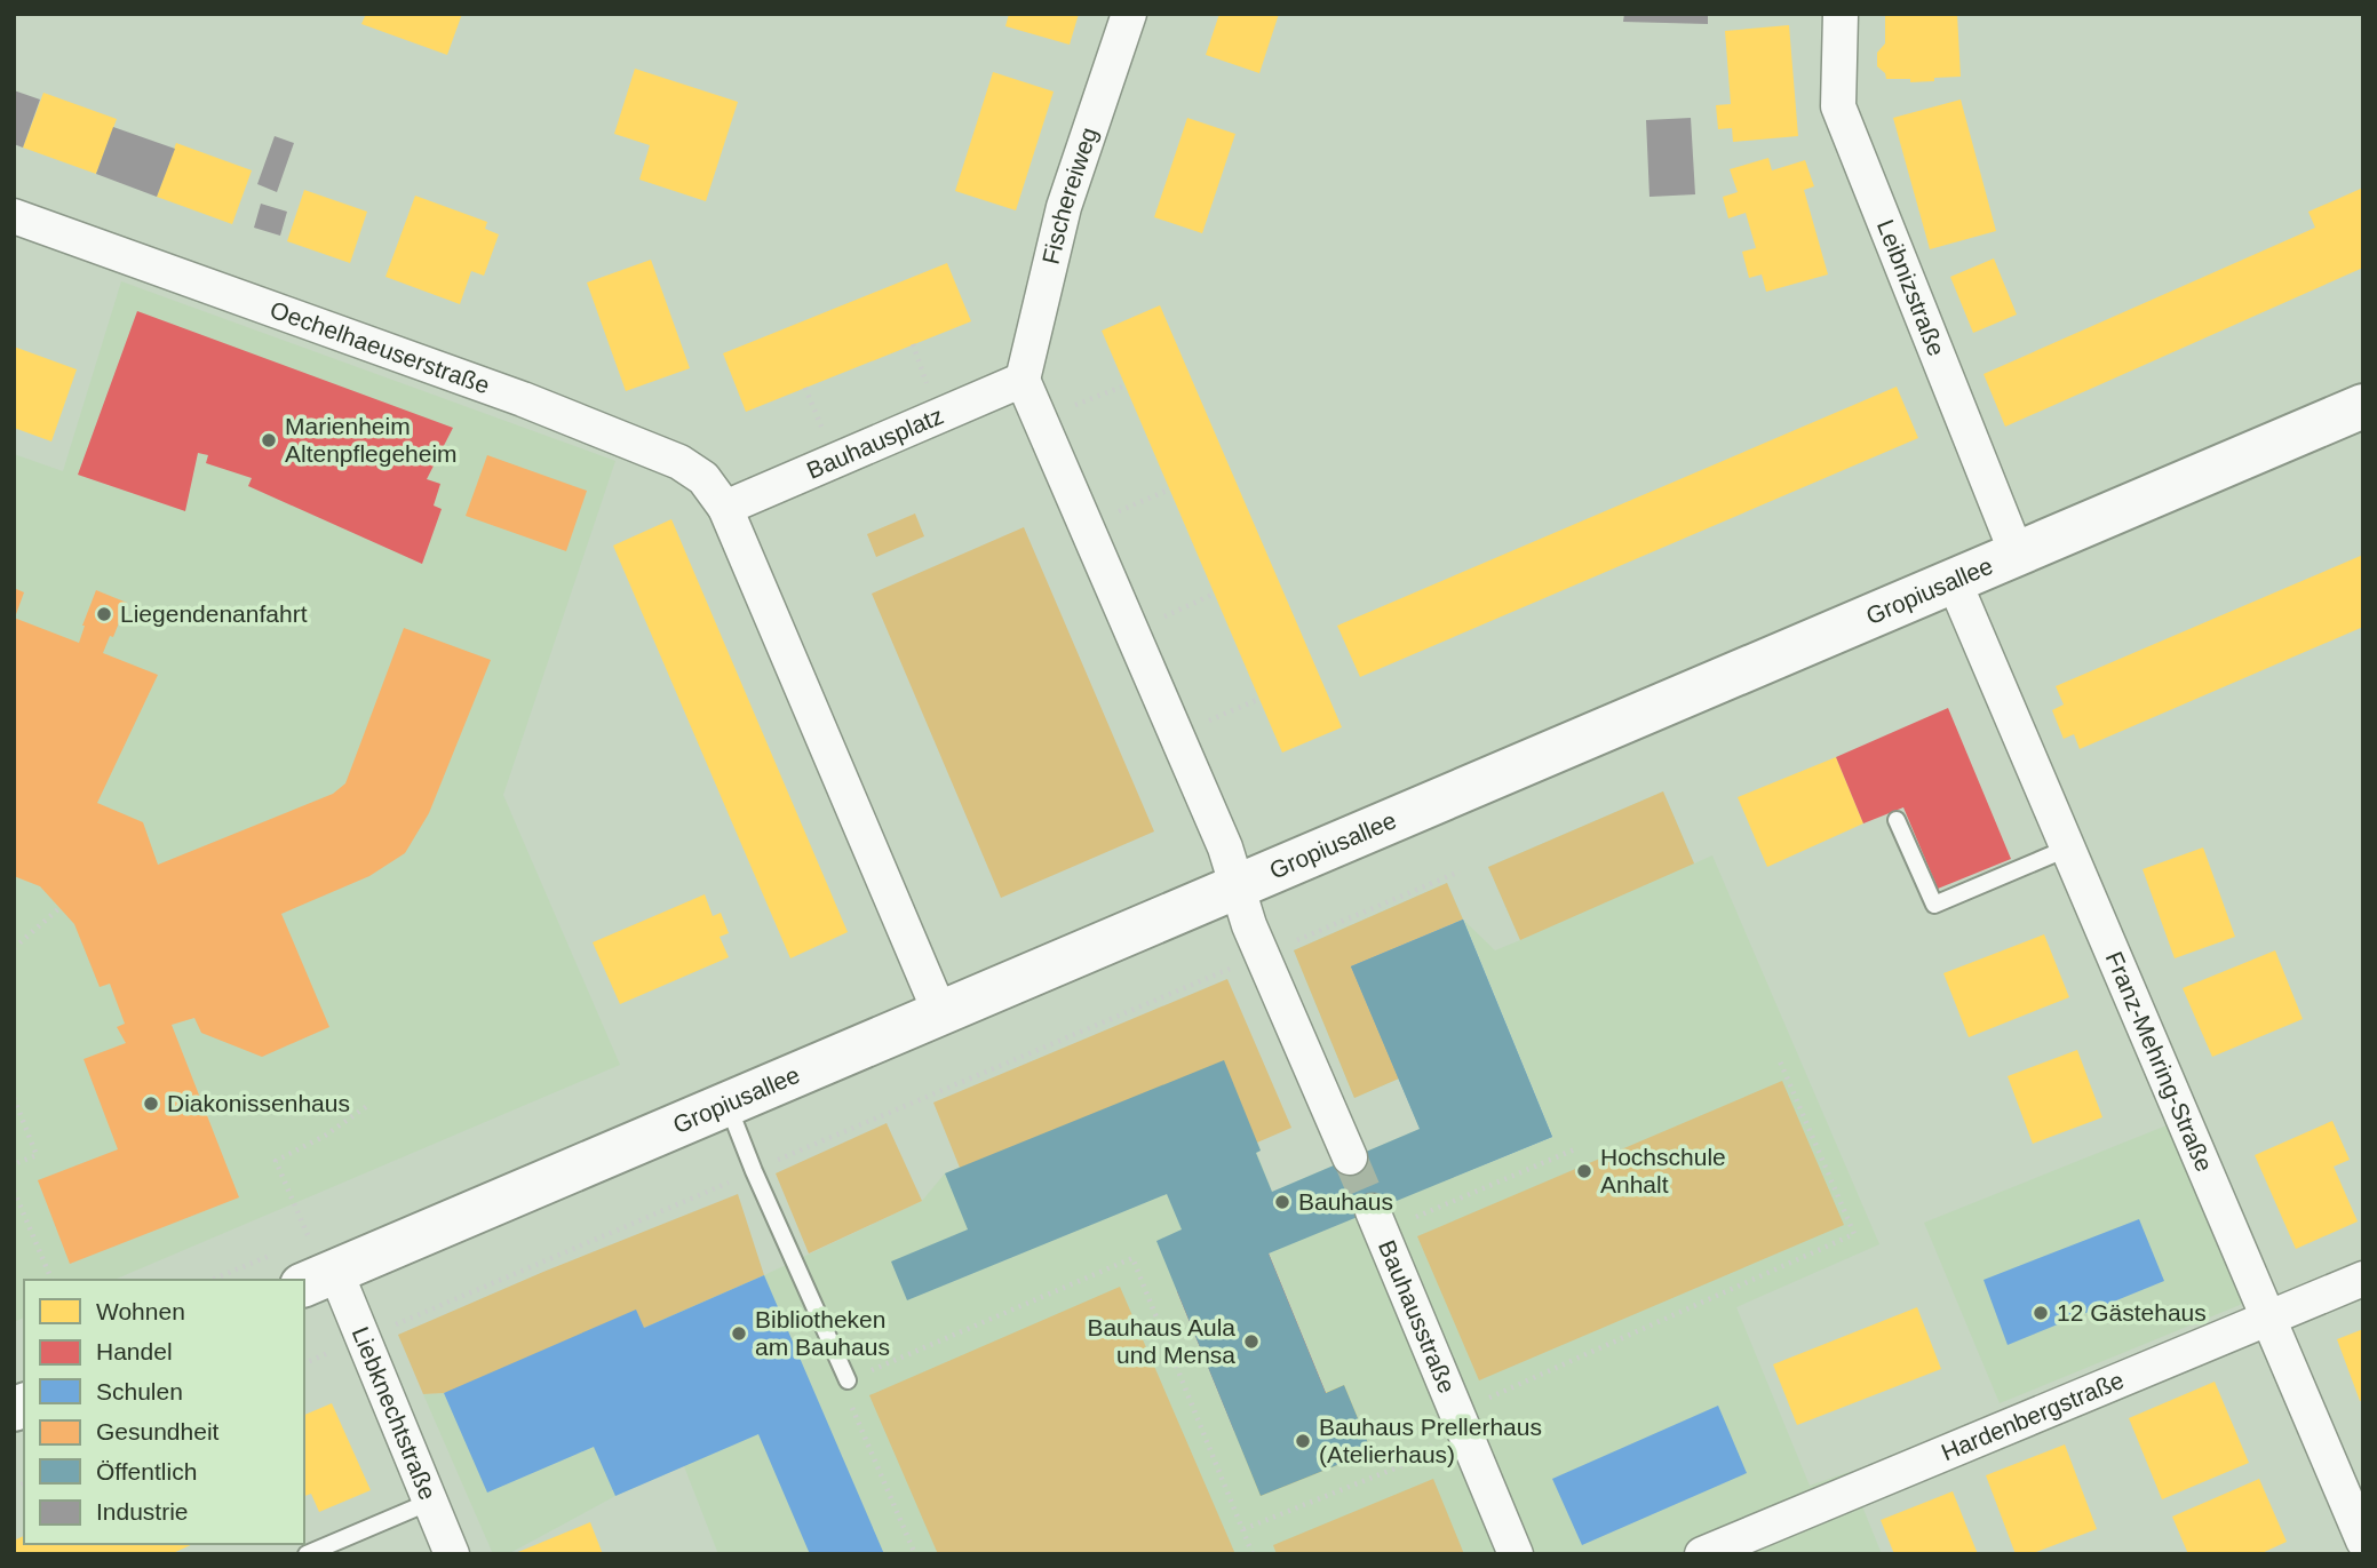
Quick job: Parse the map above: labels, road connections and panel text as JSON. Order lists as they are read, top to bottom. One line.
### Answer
{"streets":{"street":["Fischereiweg","Leibnizstraße","Oechelhaeuserstraße","Bauhausplatz","Gropiusallee","Franz-Mehring-Straße","Bauhausstraße","Liebknechtstraße","Hardenbergstraße"]},"crossings":[["Fischereiweg","Bauhausplatz"],["Leibnizstraße","Gropiusallee"],["Oechelhaeuserstraße","Bauhausplatz"],["Gropiusallee","Franz-Mehring-Straße"],["Gropiusallee","Liebknechtstraße"],["Franz-Mehring-Straße","Hardenbergstraße"]],"places":["Marienheim Altenpflegeheim","Liegendenanfahrt","Diakonissenhaus","Hochschule Anhalt","Bauhaus","12 Gästehaus","Bibliotheken am Bauhaus","Bauhaus Aula und Mensa","Bauhaus Prellerhaus (Atelierhaus)"],"legend":["Wohnen","Handel","Schulen","Gesundheit","Öffentlich","Industrie"]}
